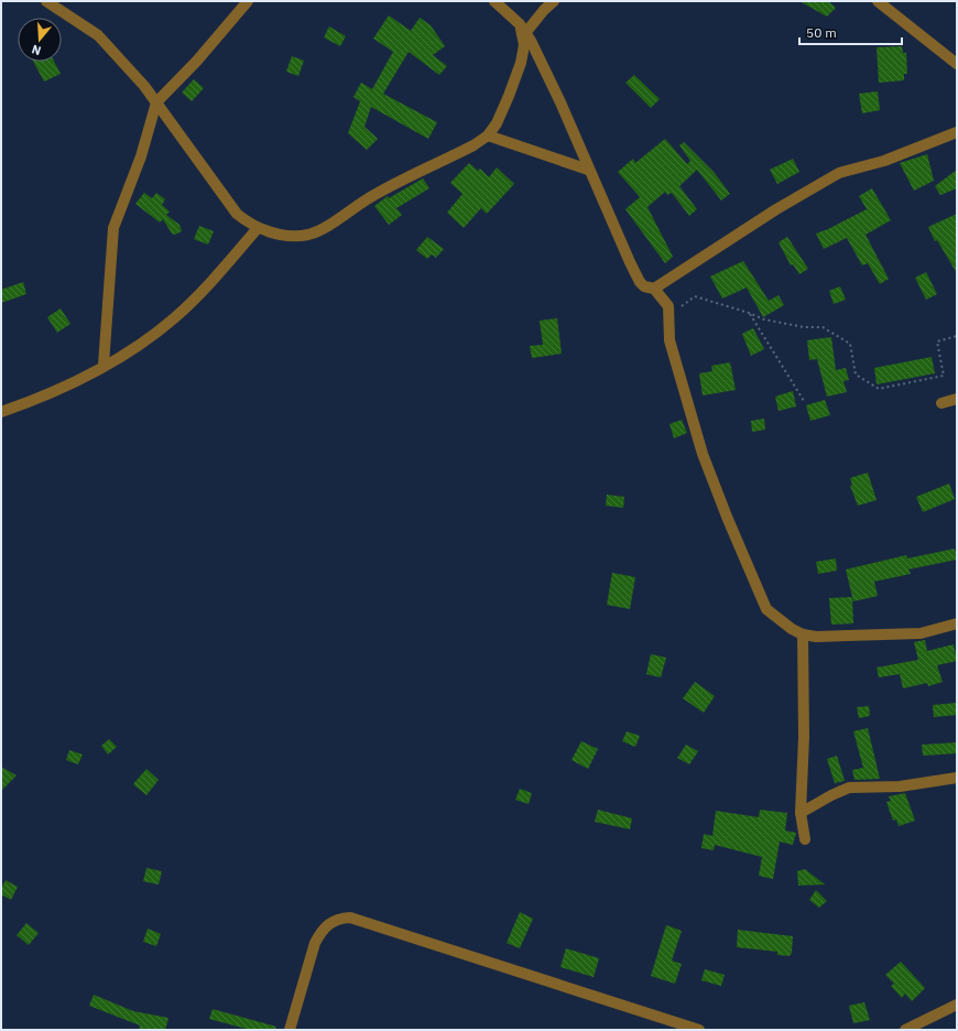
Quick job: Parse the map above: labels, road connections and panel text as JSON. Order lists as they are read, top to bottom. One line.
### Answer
{"scale_bar":"50 m","north":"bottom"}
